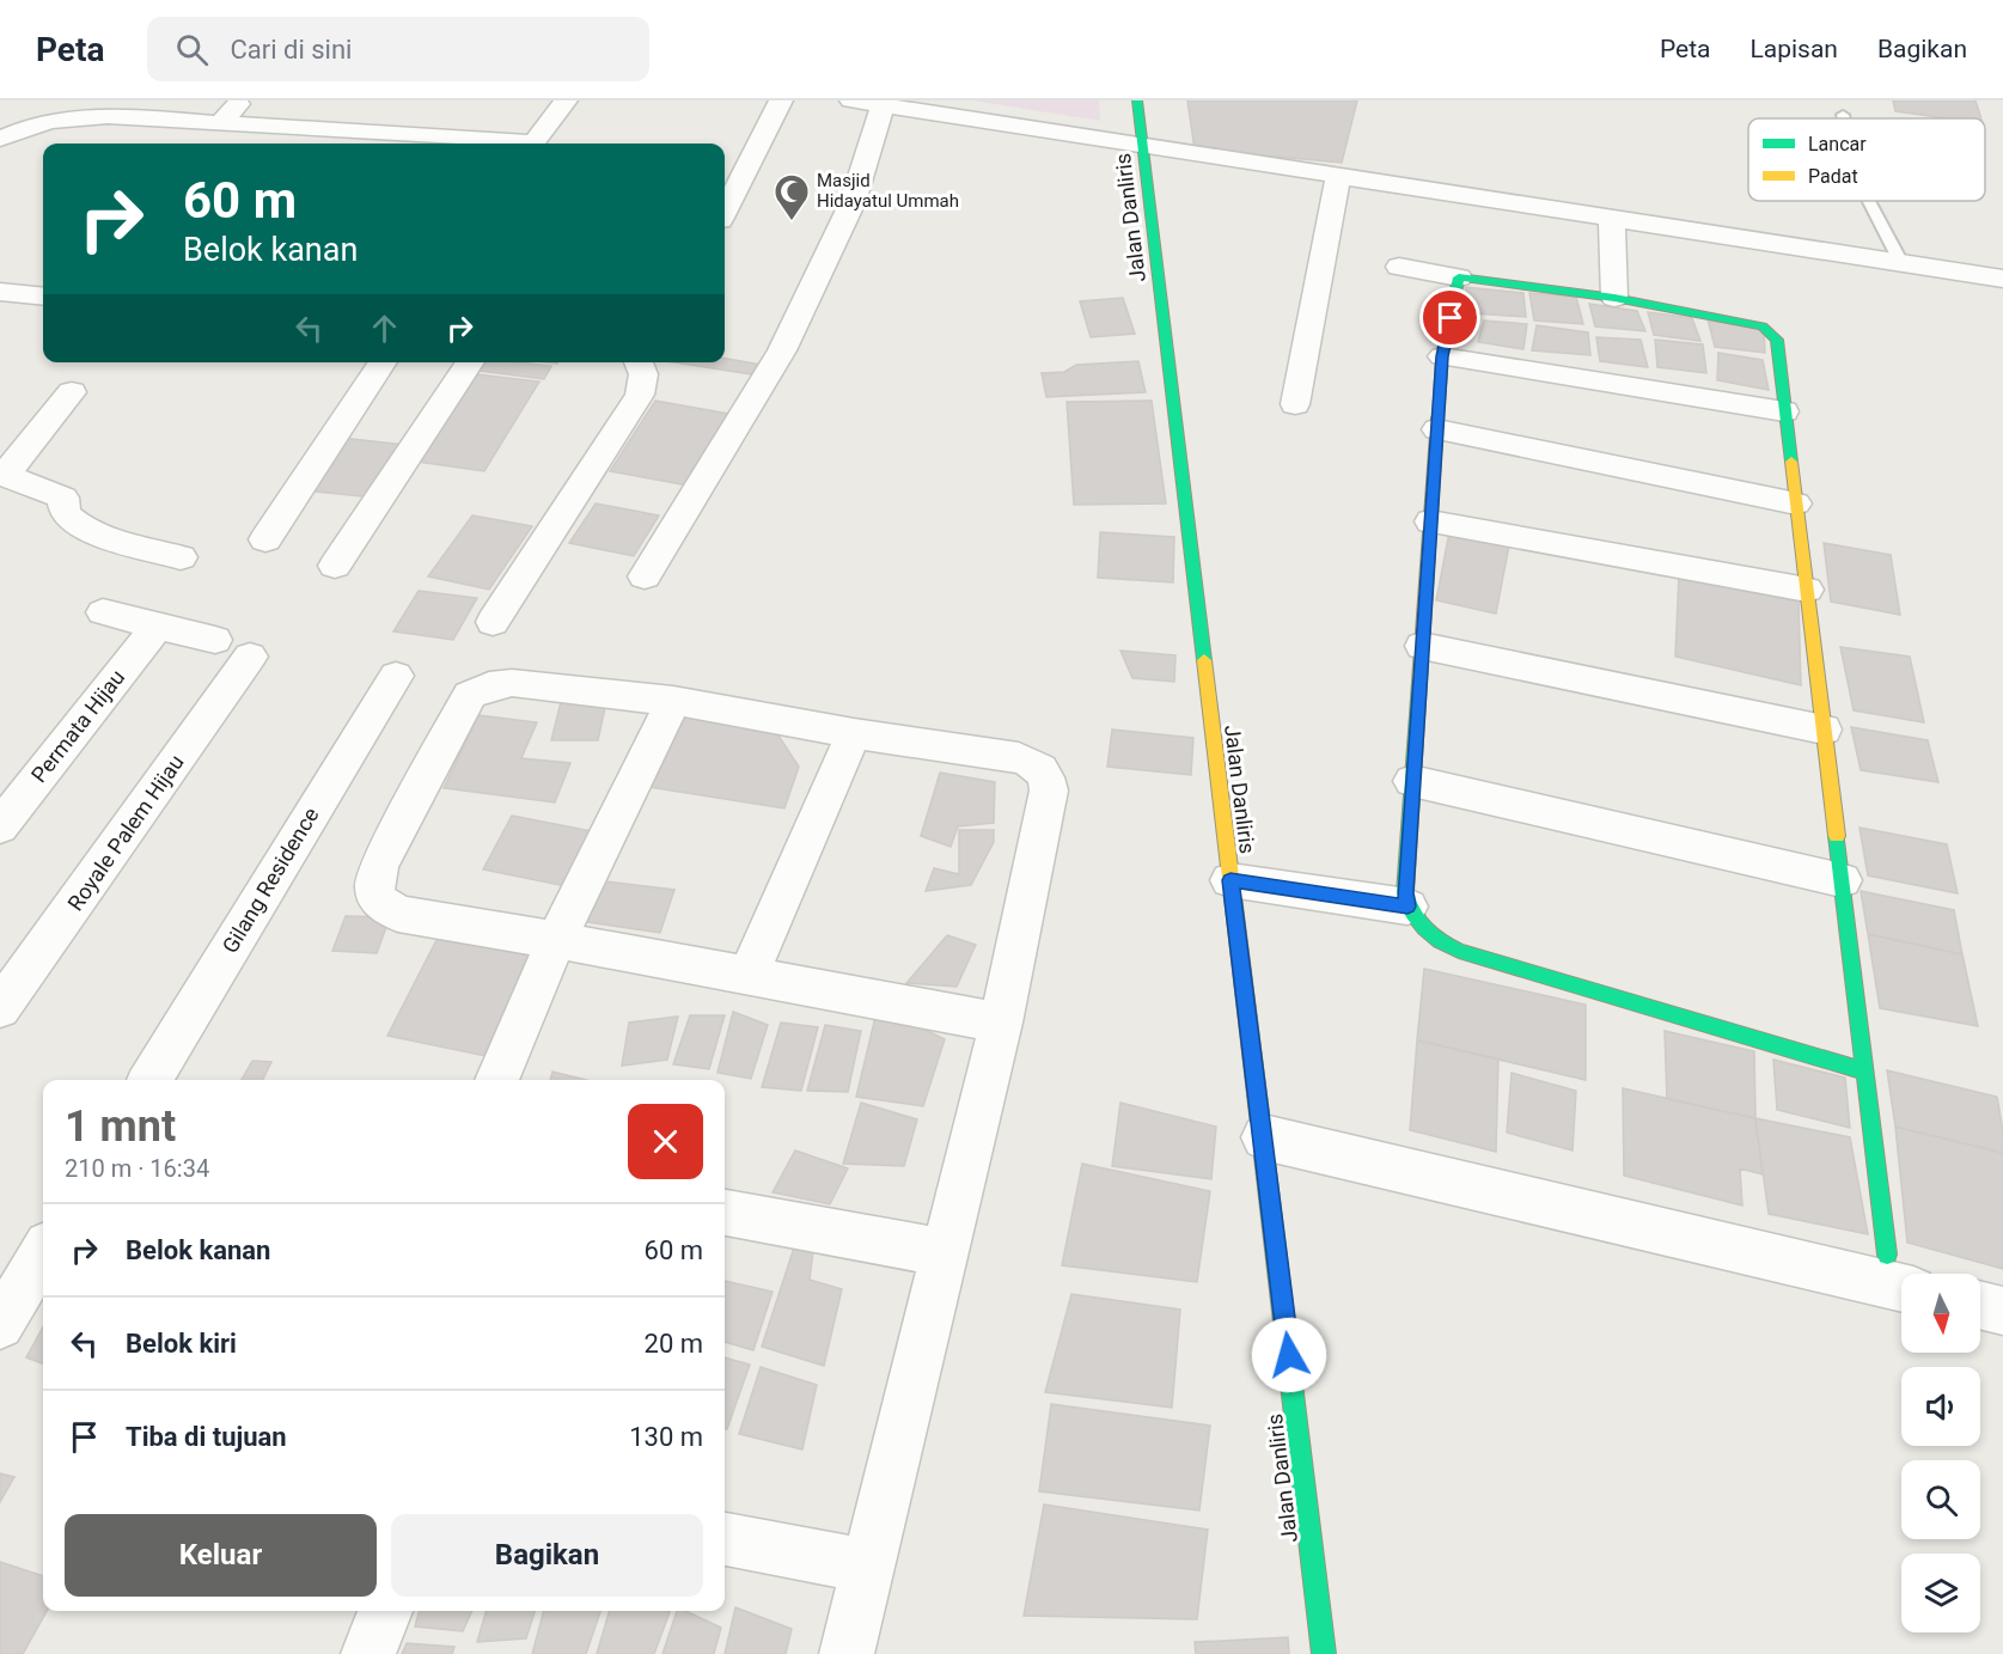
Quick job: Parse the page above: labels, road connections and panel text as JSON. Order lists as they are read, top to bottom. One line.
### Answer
{"streets":{"street":["Jalan Danliris","Permata Hijau","Royale Palem Hijau","Gilang Residence"]},"places":{"mosque":["Masjid Hidayatul Ummah"]},"legend":["Lancar","Padat"],"north":"bottom","page":{"header":"Peta","search":"Cari di sini","nav":["Peta","Lapisan","Bagikan"],"turn":["60 m","Belok kanan"],"heading":["1 mnt","210 m · 16:34"],"list":[{"name":"Belok kanan","value":"60 m"},{"name":"Belok kiri","value":"20 m"},{"name":"Tiba di tujuan","value":"130 m"}],"buttons":["Keluar","Bagikan"]}}
